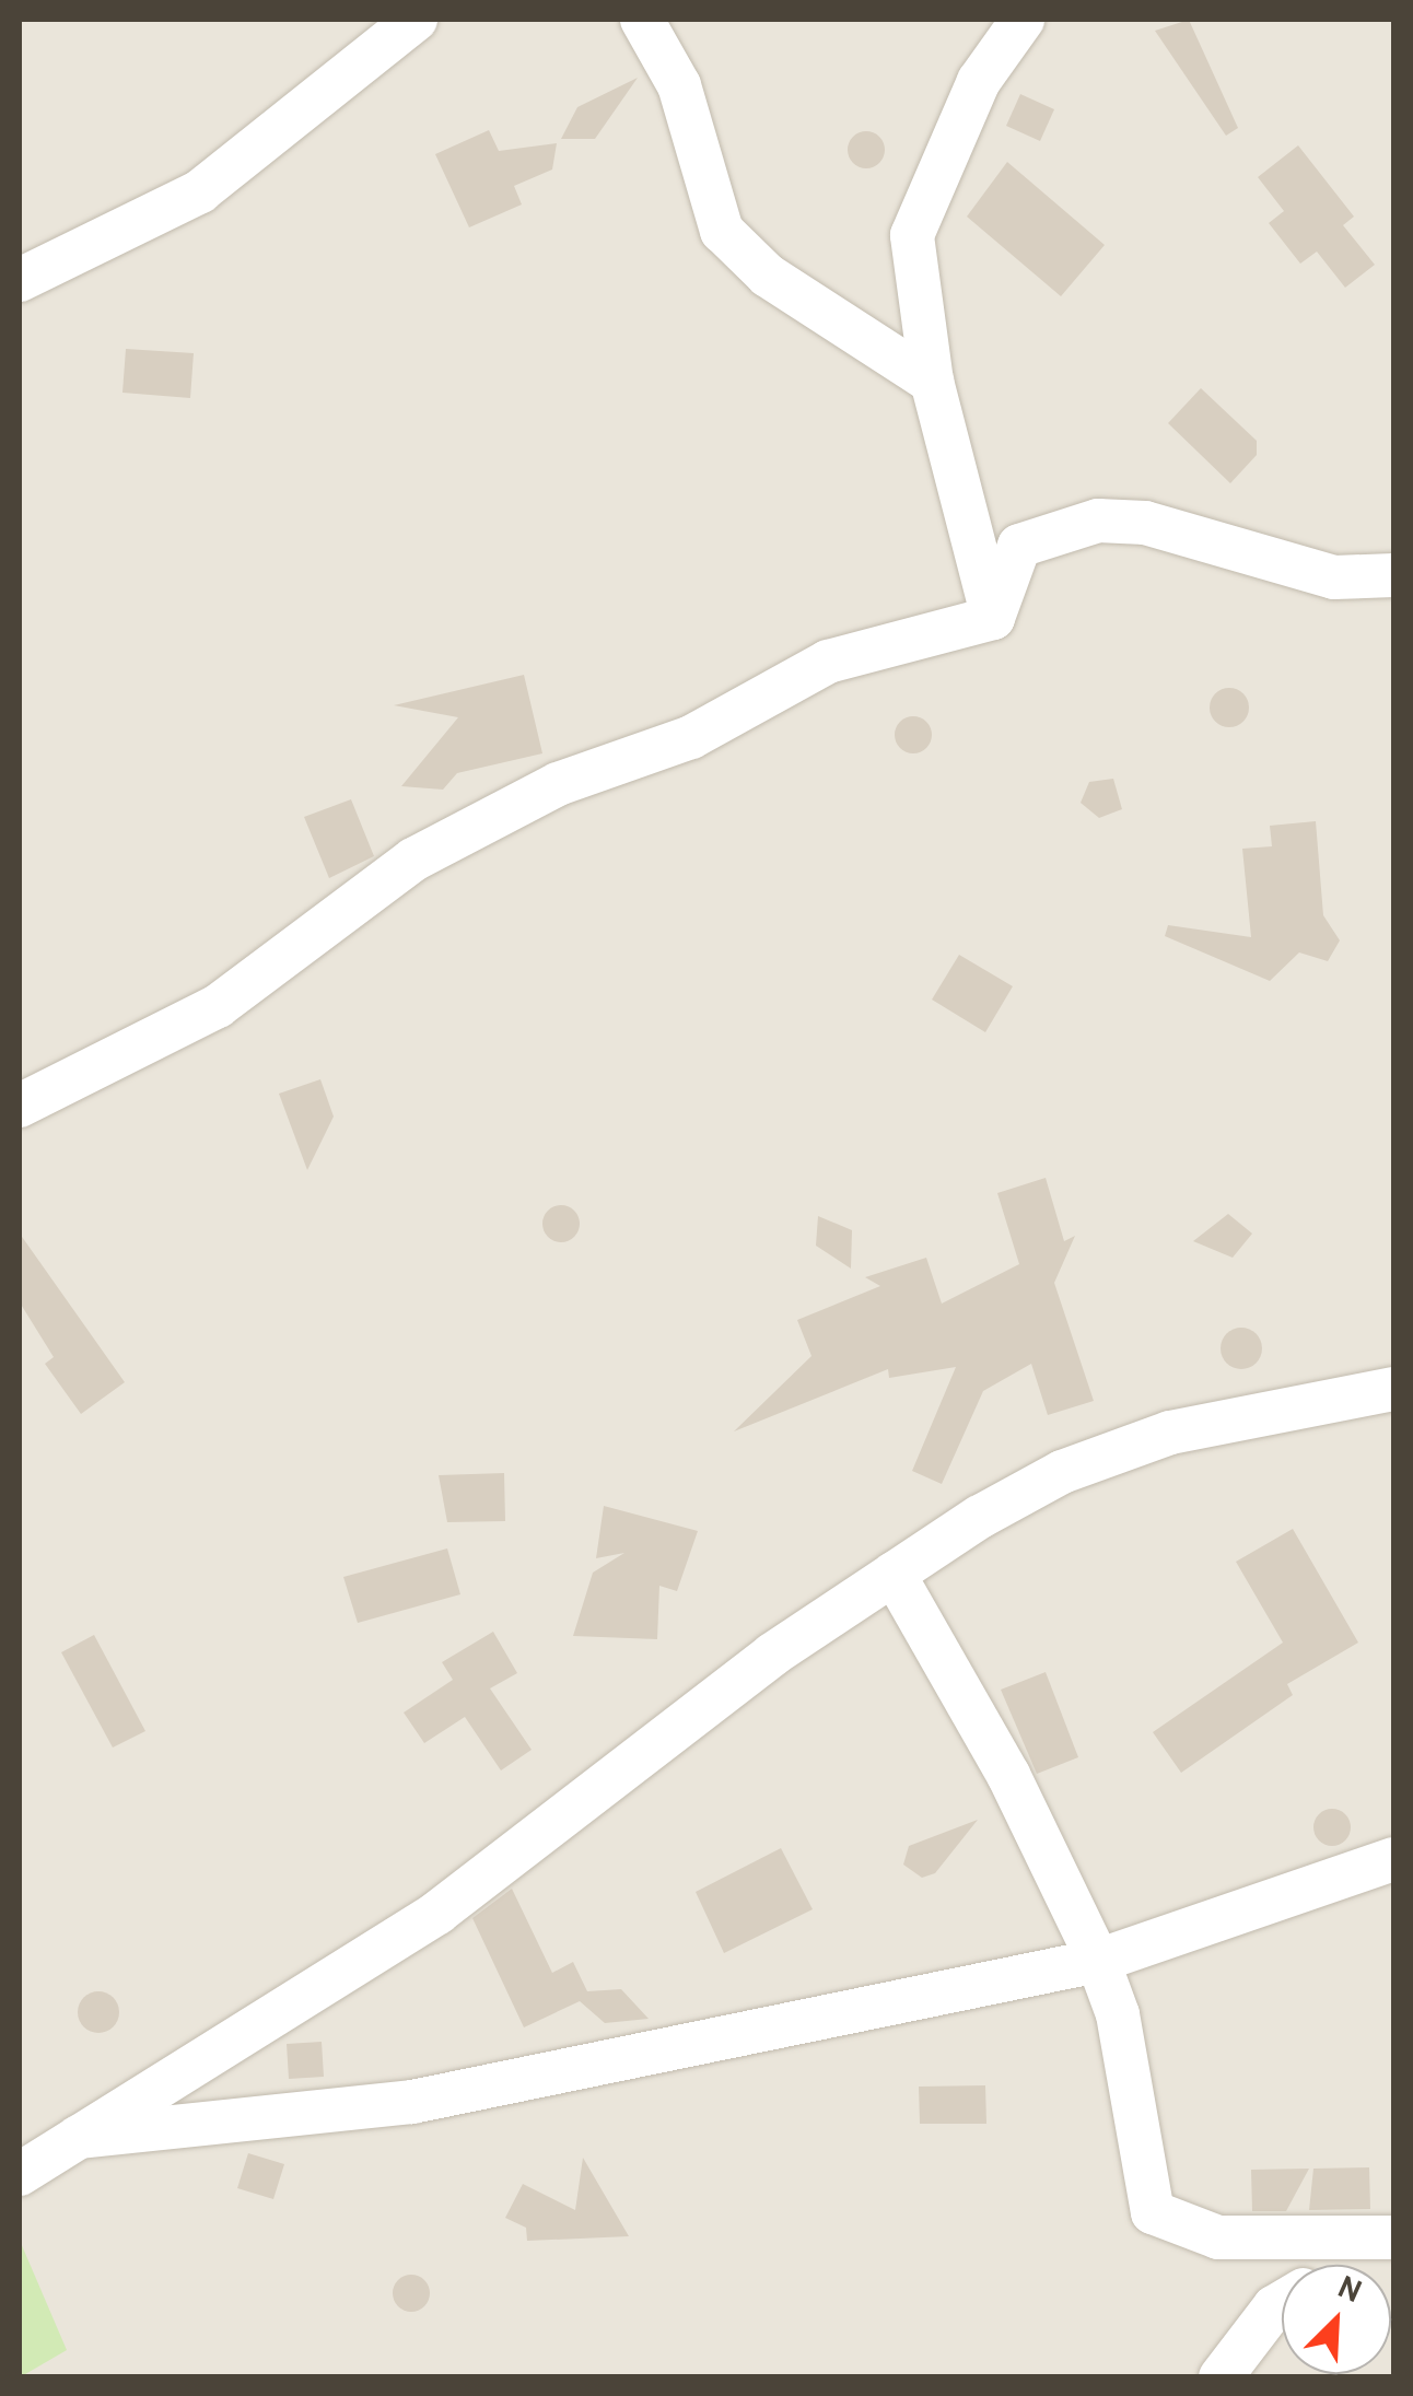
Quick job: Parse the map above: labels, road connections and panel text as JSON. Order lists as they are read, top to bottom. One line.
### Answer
{"north":"top right"}
